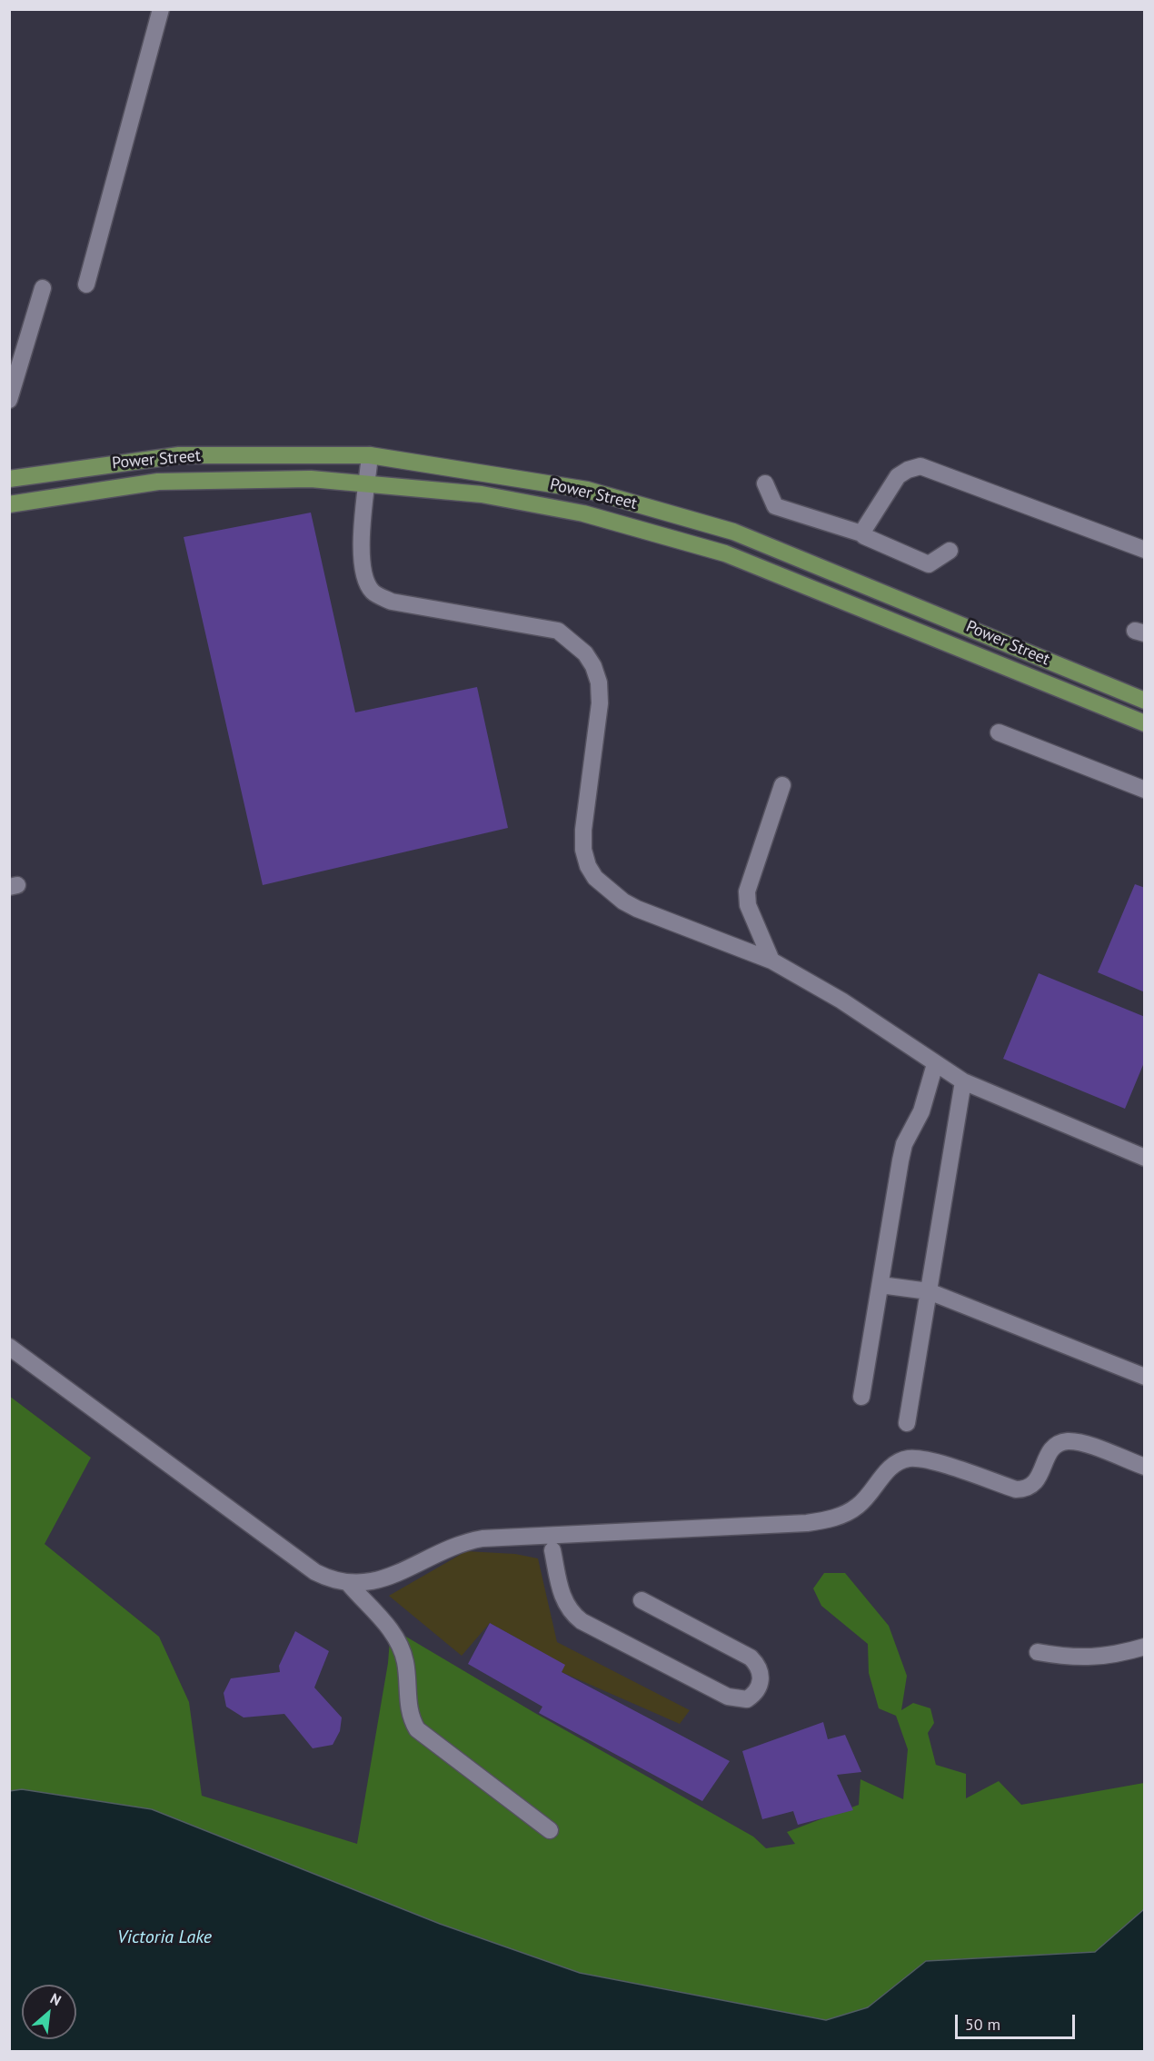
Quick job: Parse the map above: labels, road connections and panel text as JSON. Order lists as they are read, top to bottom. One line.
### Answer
{"streets":{"main road":["Power Street"]},"water":["Victoria Lake"],"scale_bar":"50 m","north":"top right"}
